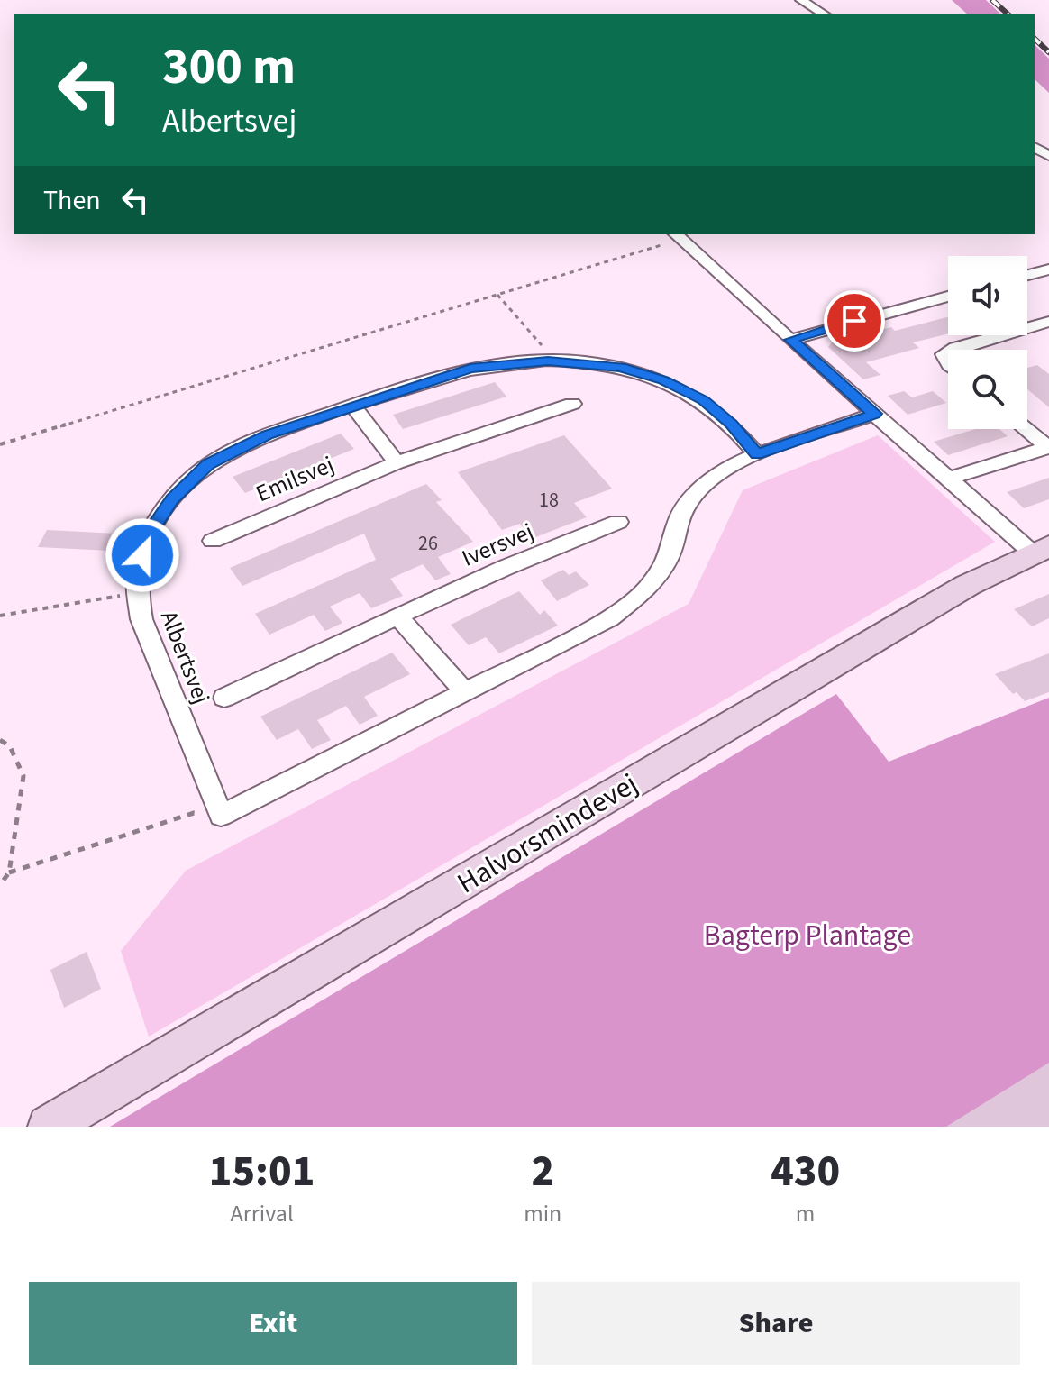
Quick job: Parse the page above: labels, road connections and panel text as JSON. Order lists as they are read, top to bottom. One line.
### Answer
{"streets":{"street":["Emilsvej","Iversvej","Albertsvej","Halvorsmindevej"]},"parks":["Bagterp Plantage"],"house_numbers":["18","26"],"page":{"turn":["300 m","Albertsvej"],"then":"Then","eta":["15:01","Arrival","2","min","430","m"],"buttons":["Exit","Share"]}}
